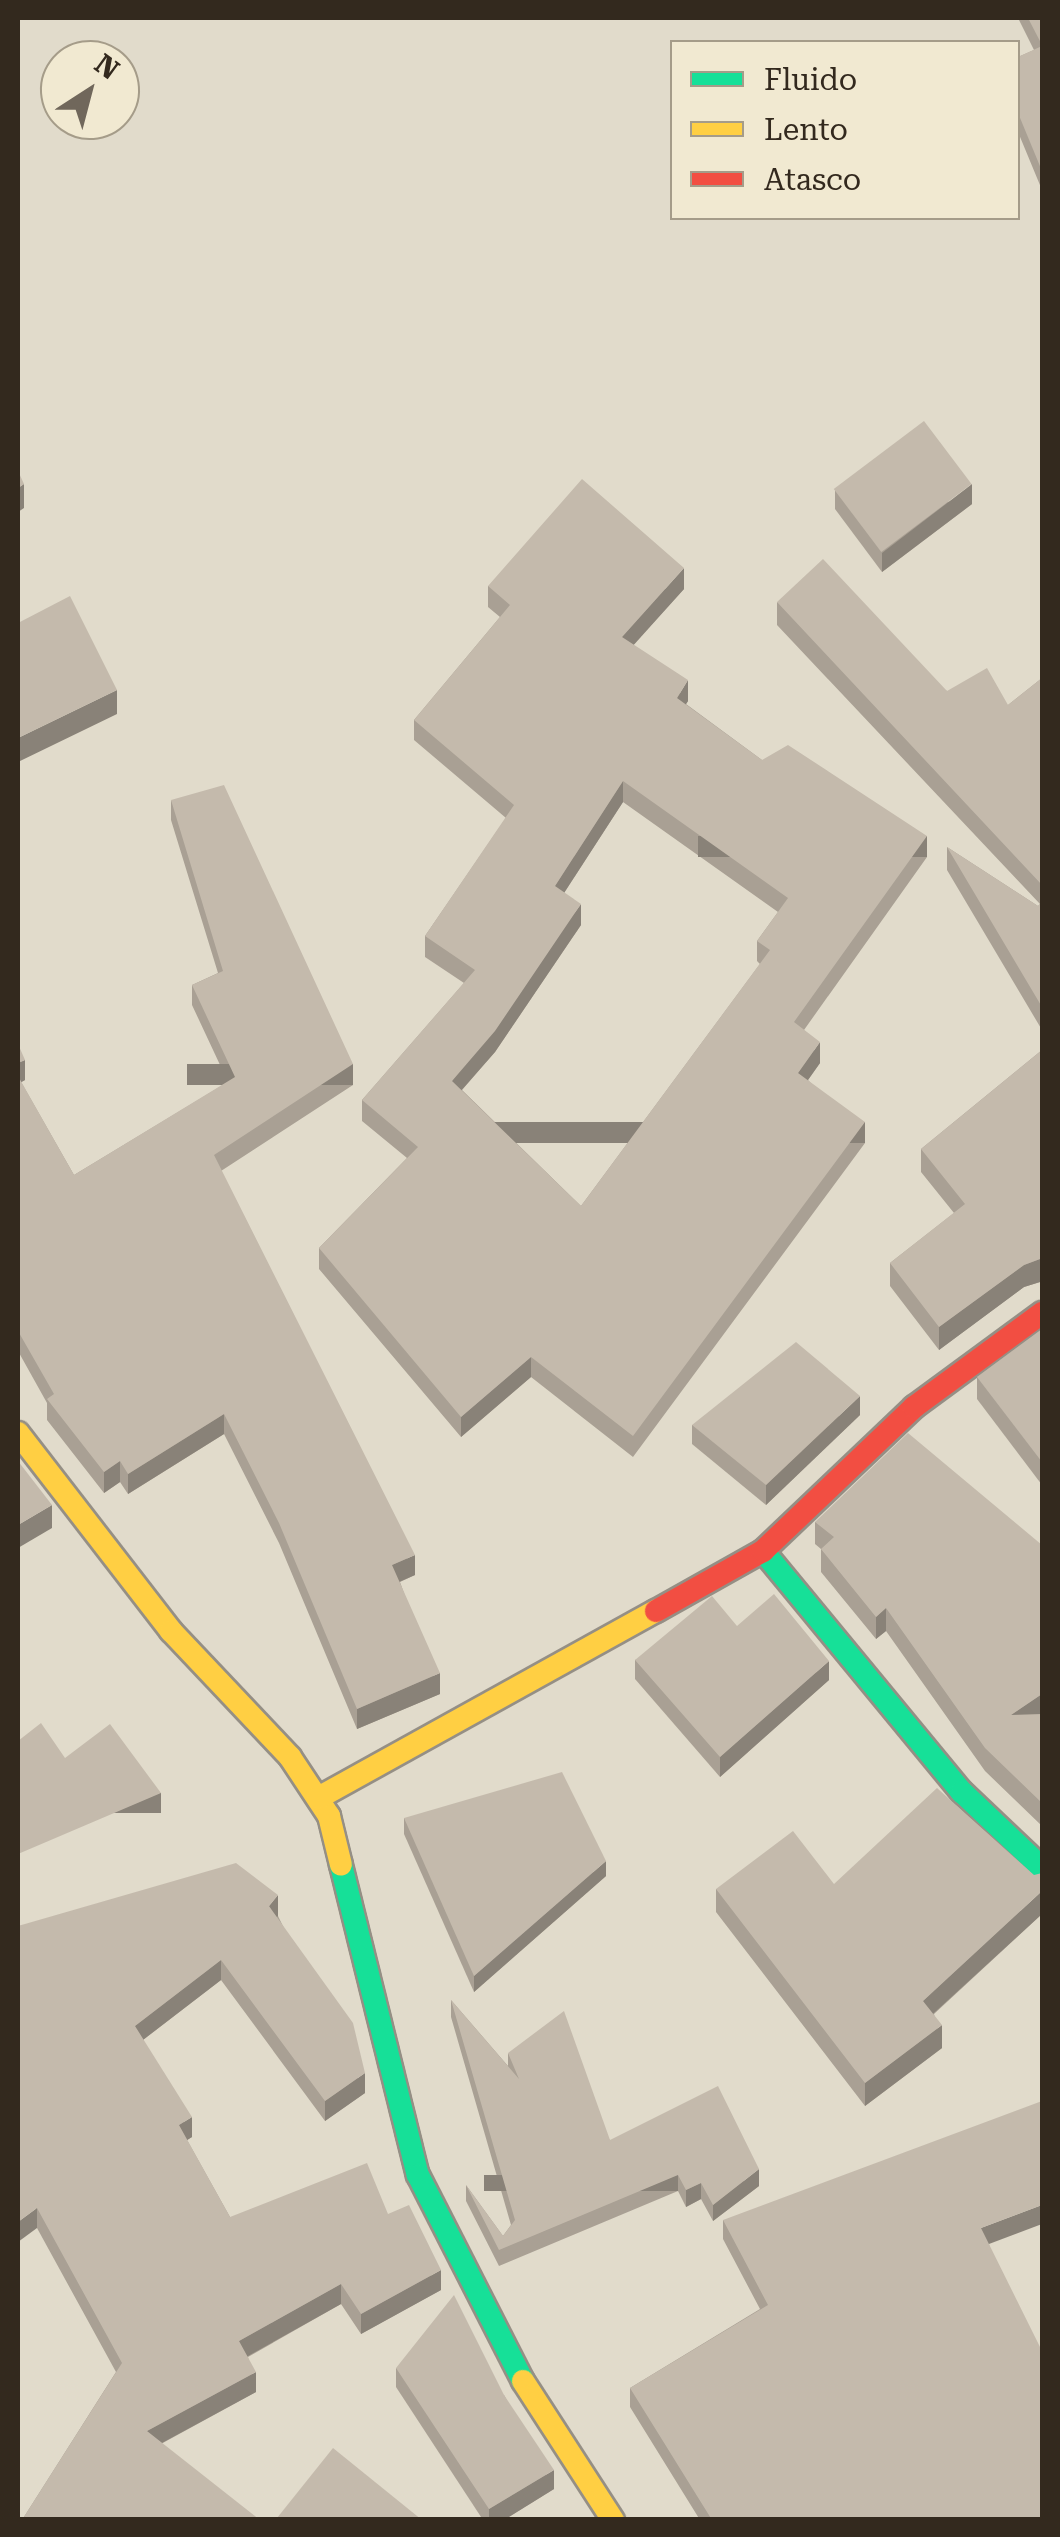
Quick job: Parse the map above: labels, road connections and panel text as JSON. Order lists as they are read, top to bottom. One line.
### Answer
{"legend":["Fluido","Lento","Atasco"],"north":"top right"}
